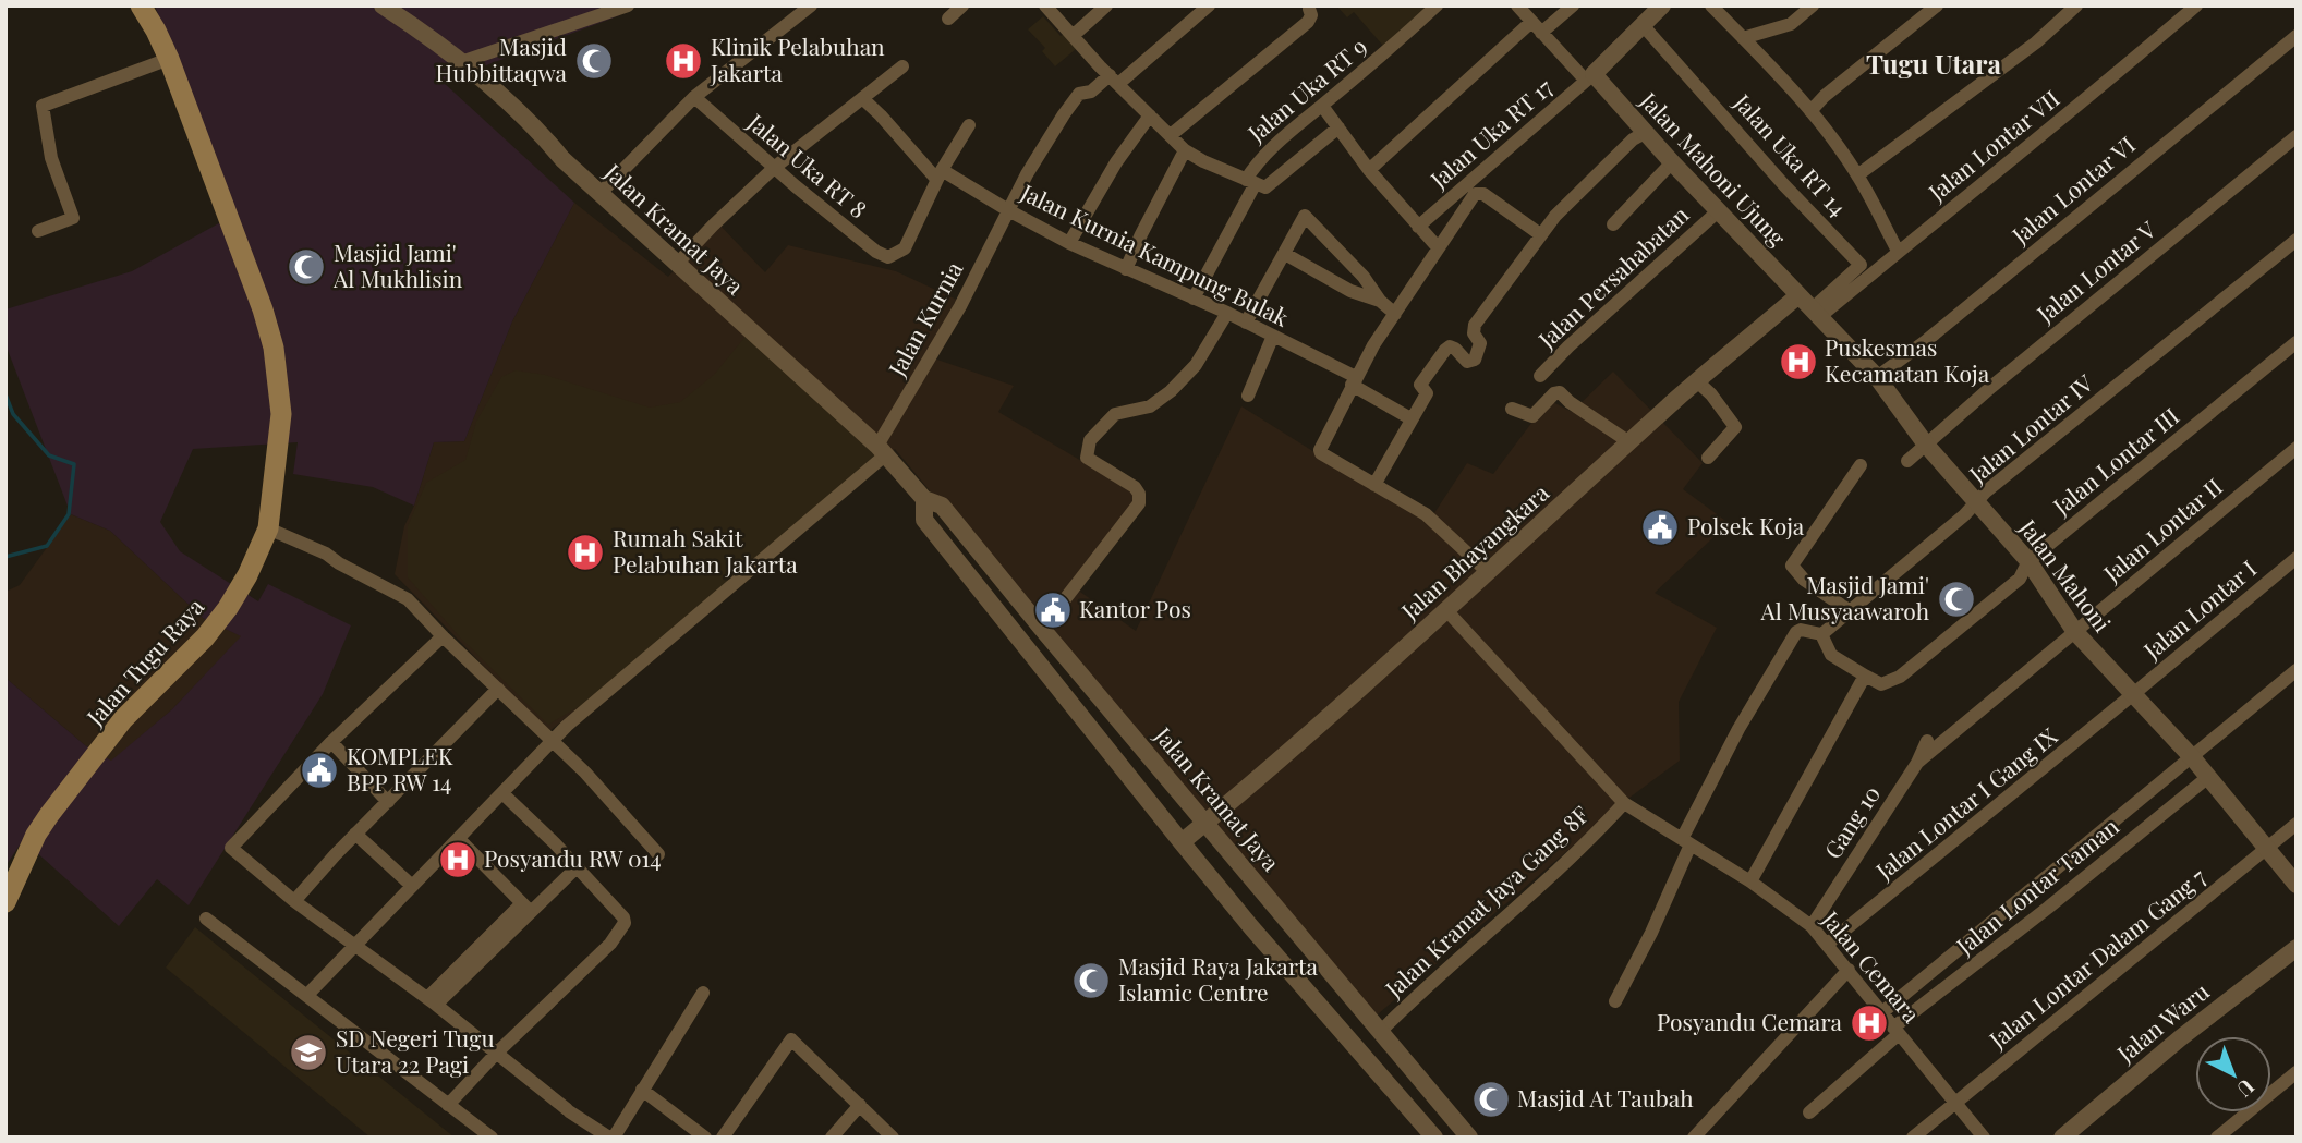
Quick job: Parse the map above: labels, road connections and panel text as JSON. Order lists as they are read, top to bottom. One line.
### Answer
{"streets":{"main road":["Jalan Tugu Raya"],"street":["Jalan Uka RT 9","Jalan Uka RT 17","Jalan Lontar VII","Jalan Uka RT 14","Jalan Uka RT 8","Jalan Mahoni Ujung","Jalan Lontar VI","Jalan Kramat Jaya","Jalan Kurnia Kampung Bulak","Jalan Lontar V","Jalan Persahabatan","Jalan Kurnia","Jalan Lontar IV","Jalan Lontar III","Jalan Lontar II","Jalan Bhayangkara","Jalan Mahoni","Jalan Lontar I","Jalan Lontar I Gang IX","Gang 10","Jalan Lontar Taman","Jalan Kramat Jaya Gang 8F","Jalan Lontar Dalam Gang 7","Jalan Cemara","Jalan Waru"]},"crossings":[["Jalan Uka RT 9","Jalan Kurnia Kampung Bulak"],["Jalan Uka RT 17","Jalan Mahoni Ujung"],["Jalan Lontar VII","Jalan Uka RT 14"],["Jalan Lontar VII","Jalan Mahoni"],["Jalan Uka RT 14","Jalan Mahoni"],["Jalan Uka RT 8","Jalan Kurnia Kampung Bulak"],["Jalan Mahoni Ujung","Jalan Persahabatan"],["Jalan Mahoni Ujung","Jalan Bhayangkara"],["Jalan Mahoni Ujung","Jalan Mahoni"],["Jalan Lontar VI","Jalan Mahoni"],["Jalan Kramat Jaya","Jalan Kurnia"],["Jalan Kramat Jaya","Jalan Bhayangkara"],["Jalan Kramat Jaya","Jalan Kramat Jaya Gang 8F"],["Jalan Kurnia Kampung Bulak","Jalan Kurnia"],["Jalan Lontar V","Jalan Mahoni"],["Jalan Lontar IV","Jalan Mahoni"],["Jalan Lontar III","Jalan Mahoni"],["Jalan Lontar II","Jalan Mahoni"],["Jalan Lontar II","Gang 10"],["Jalan Bhayangkara","Jalan Mahoni"],["Jalan Bhayangkara","Jalan Cemara"],["Jalan Mahoni","Jalan Lontar I"],["Jalan Mahoni","Jalan Lontar I Gang IX"],["Jalan Mahoni","Jalan Lontar Taman"],["Jalan Mahoni","Jalan Lontar Dalam Gang 7"],["Jalan Lontar I","Jalan Lontar I Gang IX"],["Jalan Lontar I Gang IX","Jalan Cemara"],["Gang 10","Jalan Cemara"],["Jalan Lontar Taman","Jalan Cemara"],["Jalan Kramat Jaya Gang 8F","Jalan Cemara"],["Jalan Lontar Dalam Gang 7","Jalan Cemara"]],"districts":["Tugu Utara"],"places":{"mosque":["Masjid Hubbittaqwa","Masjid Jami' Al Mukhlisin","Masjid Jami' Al Musyaawaroh","Masjid Raya Jakarta Islamic Centre","Masjid At Taubah"],"hospital":["Klinik Pelabuhan Jakarta","Puskesmas Kecamatan Koja","Rumah Sakit Pelabuhan Jakarta","Posyandu RW 014","Posyandu Cemara"],"public building":["Polsek Koja","Kantor Pos","KOMPLEK BPP RW 14"],"school or university":["SD Negeri Tugu Utara 22 Pagi"]},"north":"bottom right"}
